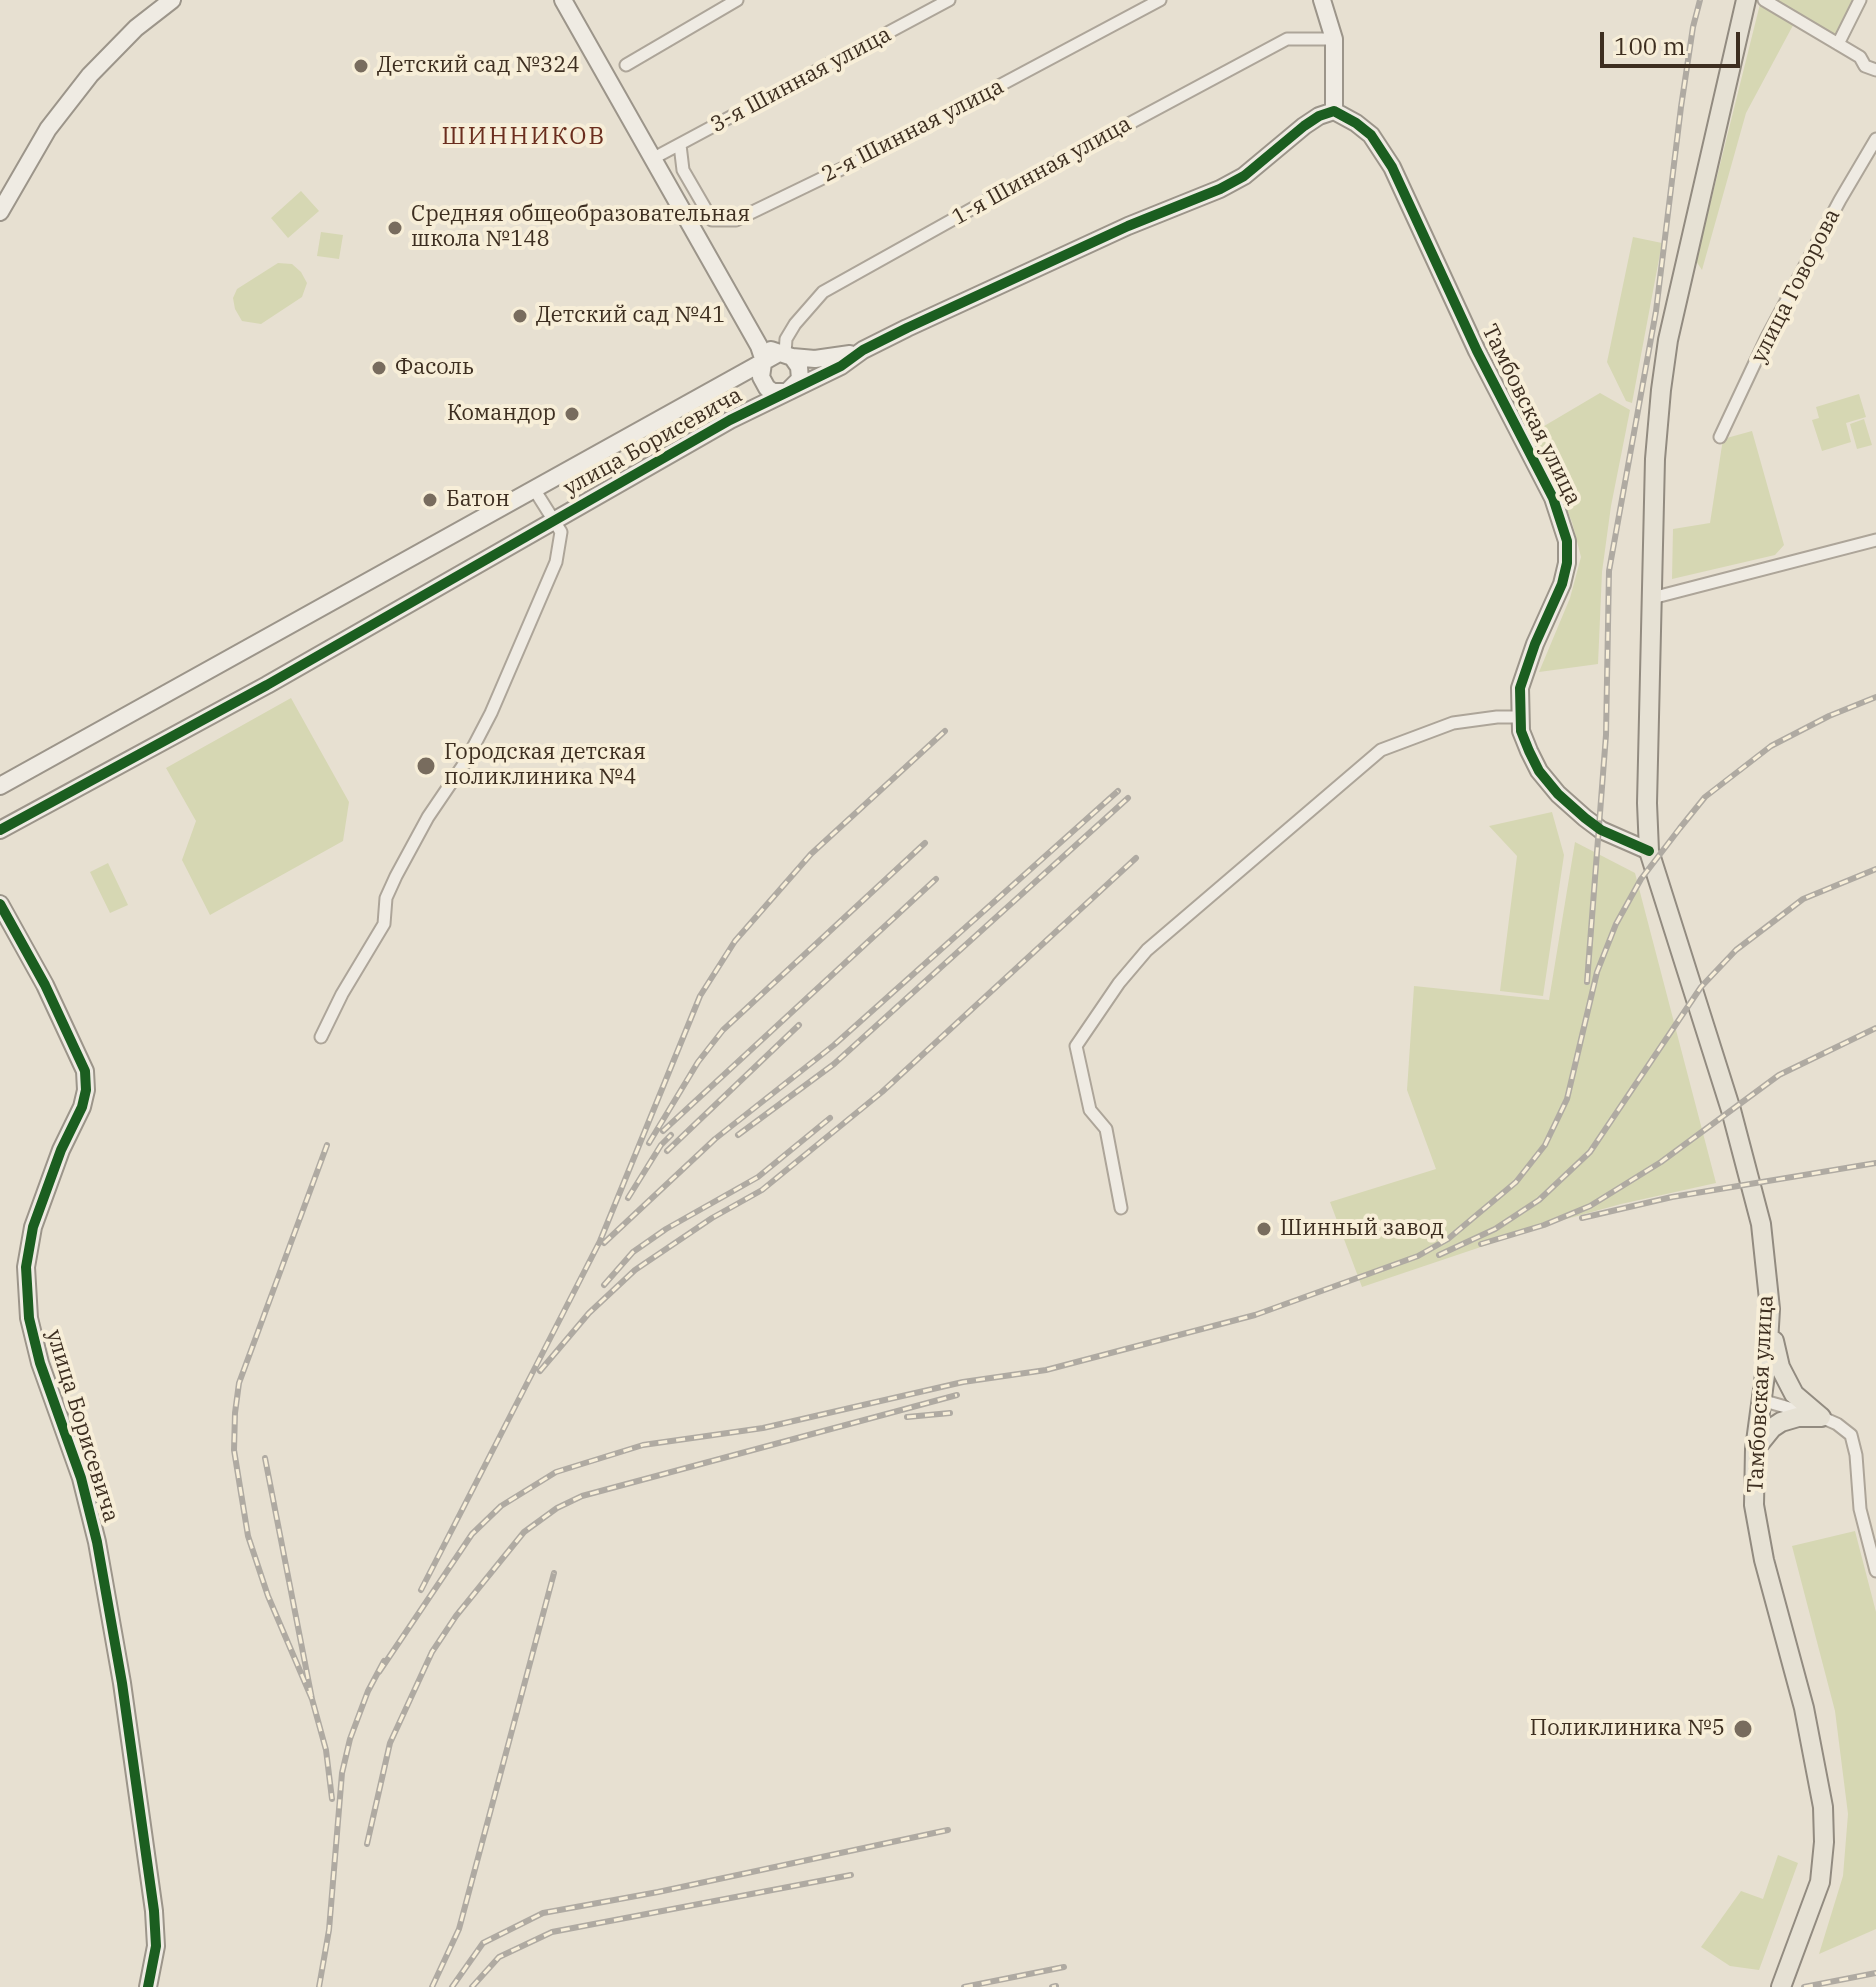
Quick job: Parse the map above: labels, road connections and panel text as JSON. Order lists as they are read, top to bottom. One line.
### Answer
{"streets":{"main road":["Тамбовская улица"],"street":["3-я Шинная улица","2-я Шинная улица","1-я Шинная улица","улица Говорова","улица Борисевича"]},"crossings":[["3-я Шинная улица","2-я Шинная улица"],["1-я Шинная улица","улица Борисевича"],["Тамбовская улица","улица Борисевича"]],"districts":["ШИННИКОВ"],"places":["Детский сад №324","Средняя общеобразовательная школа №148","Детский сад №41","Фасоль","Командор","Батон","Городская детская поликлиника №4","Шинный завод","Поликлиника №5"],"scale_bar":"100 m"}
